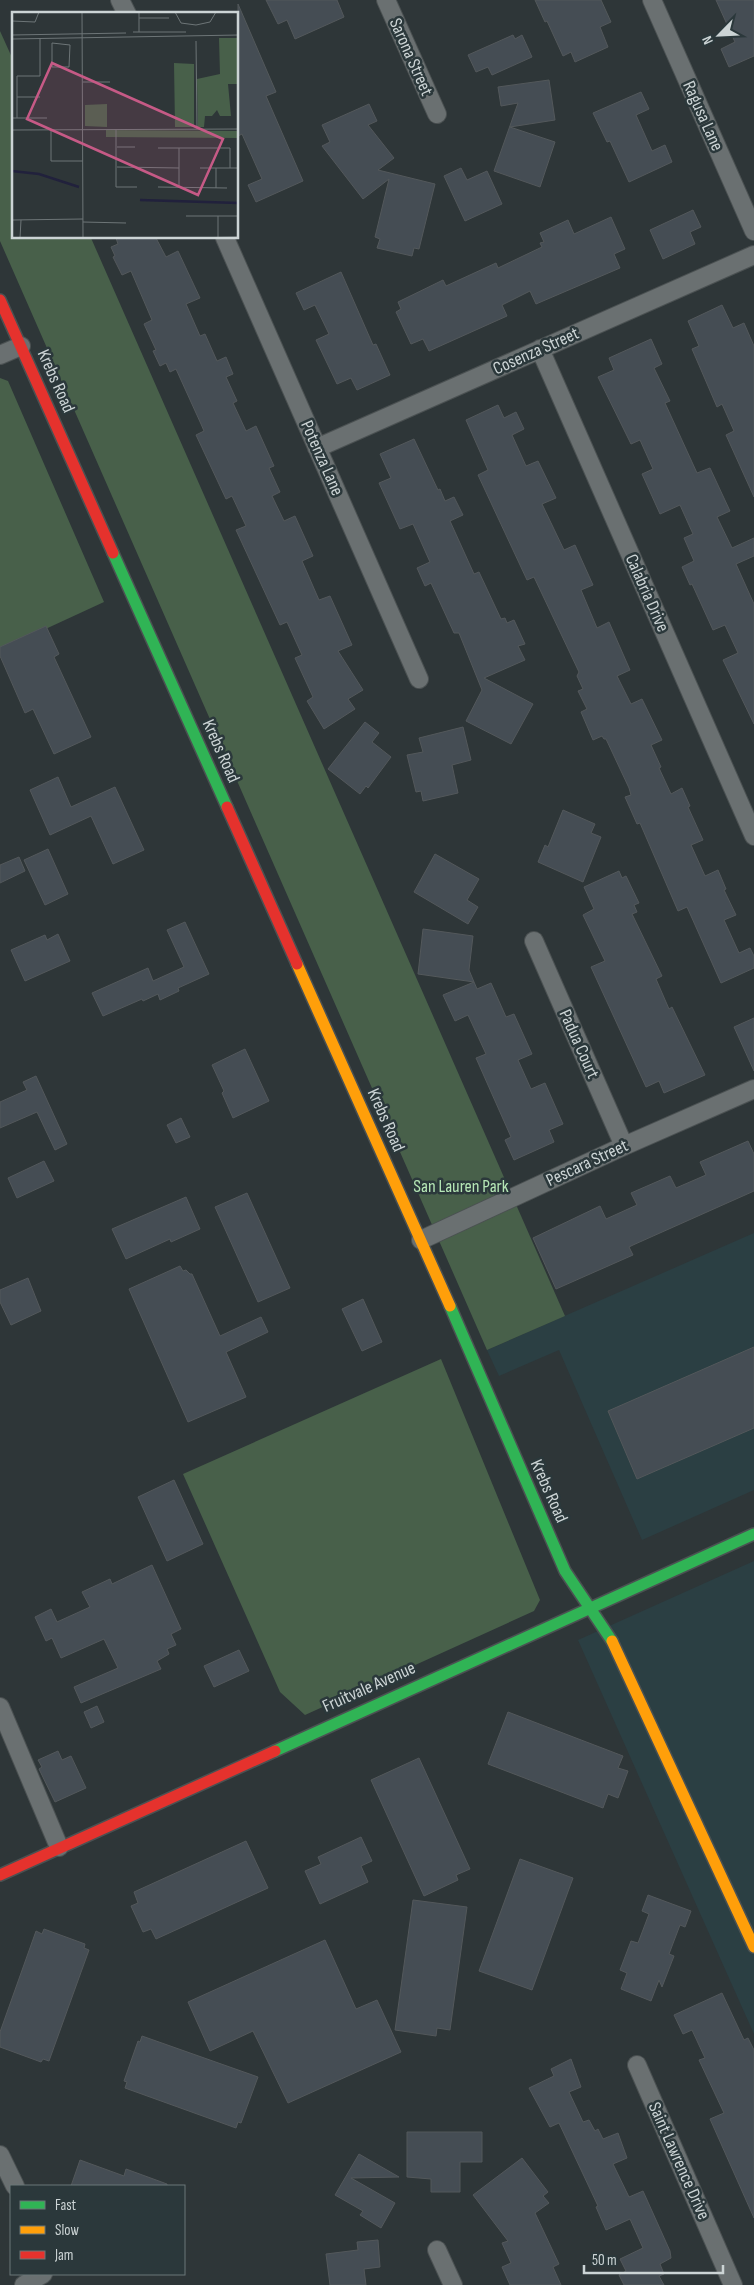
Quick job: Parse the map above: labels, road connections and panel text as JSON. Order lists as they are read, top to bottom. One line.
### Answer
{"streets":{"street":["Sarona Street","Ragusa Lane","Cosenza Street","Krebs Road","Potenza Lane","Calabria Drive","Padua Court","Pescara Street","Fruitvale Avenue","Saint Lawrence Drive"]},"crossings":[["Cosenza Street","Potenza Lane"],["Cosenza Street","Calabria Drive"],["Krebs Road","Pescara Street"],["Krebs Road","Fruitvale Avenue"],["Padua Court","Pescara Street"]],"parks":["San Lauren Park"],"legend":["Fast","Slow","Jam"],"scale_bar":"50 m","north":"bottom left"}
